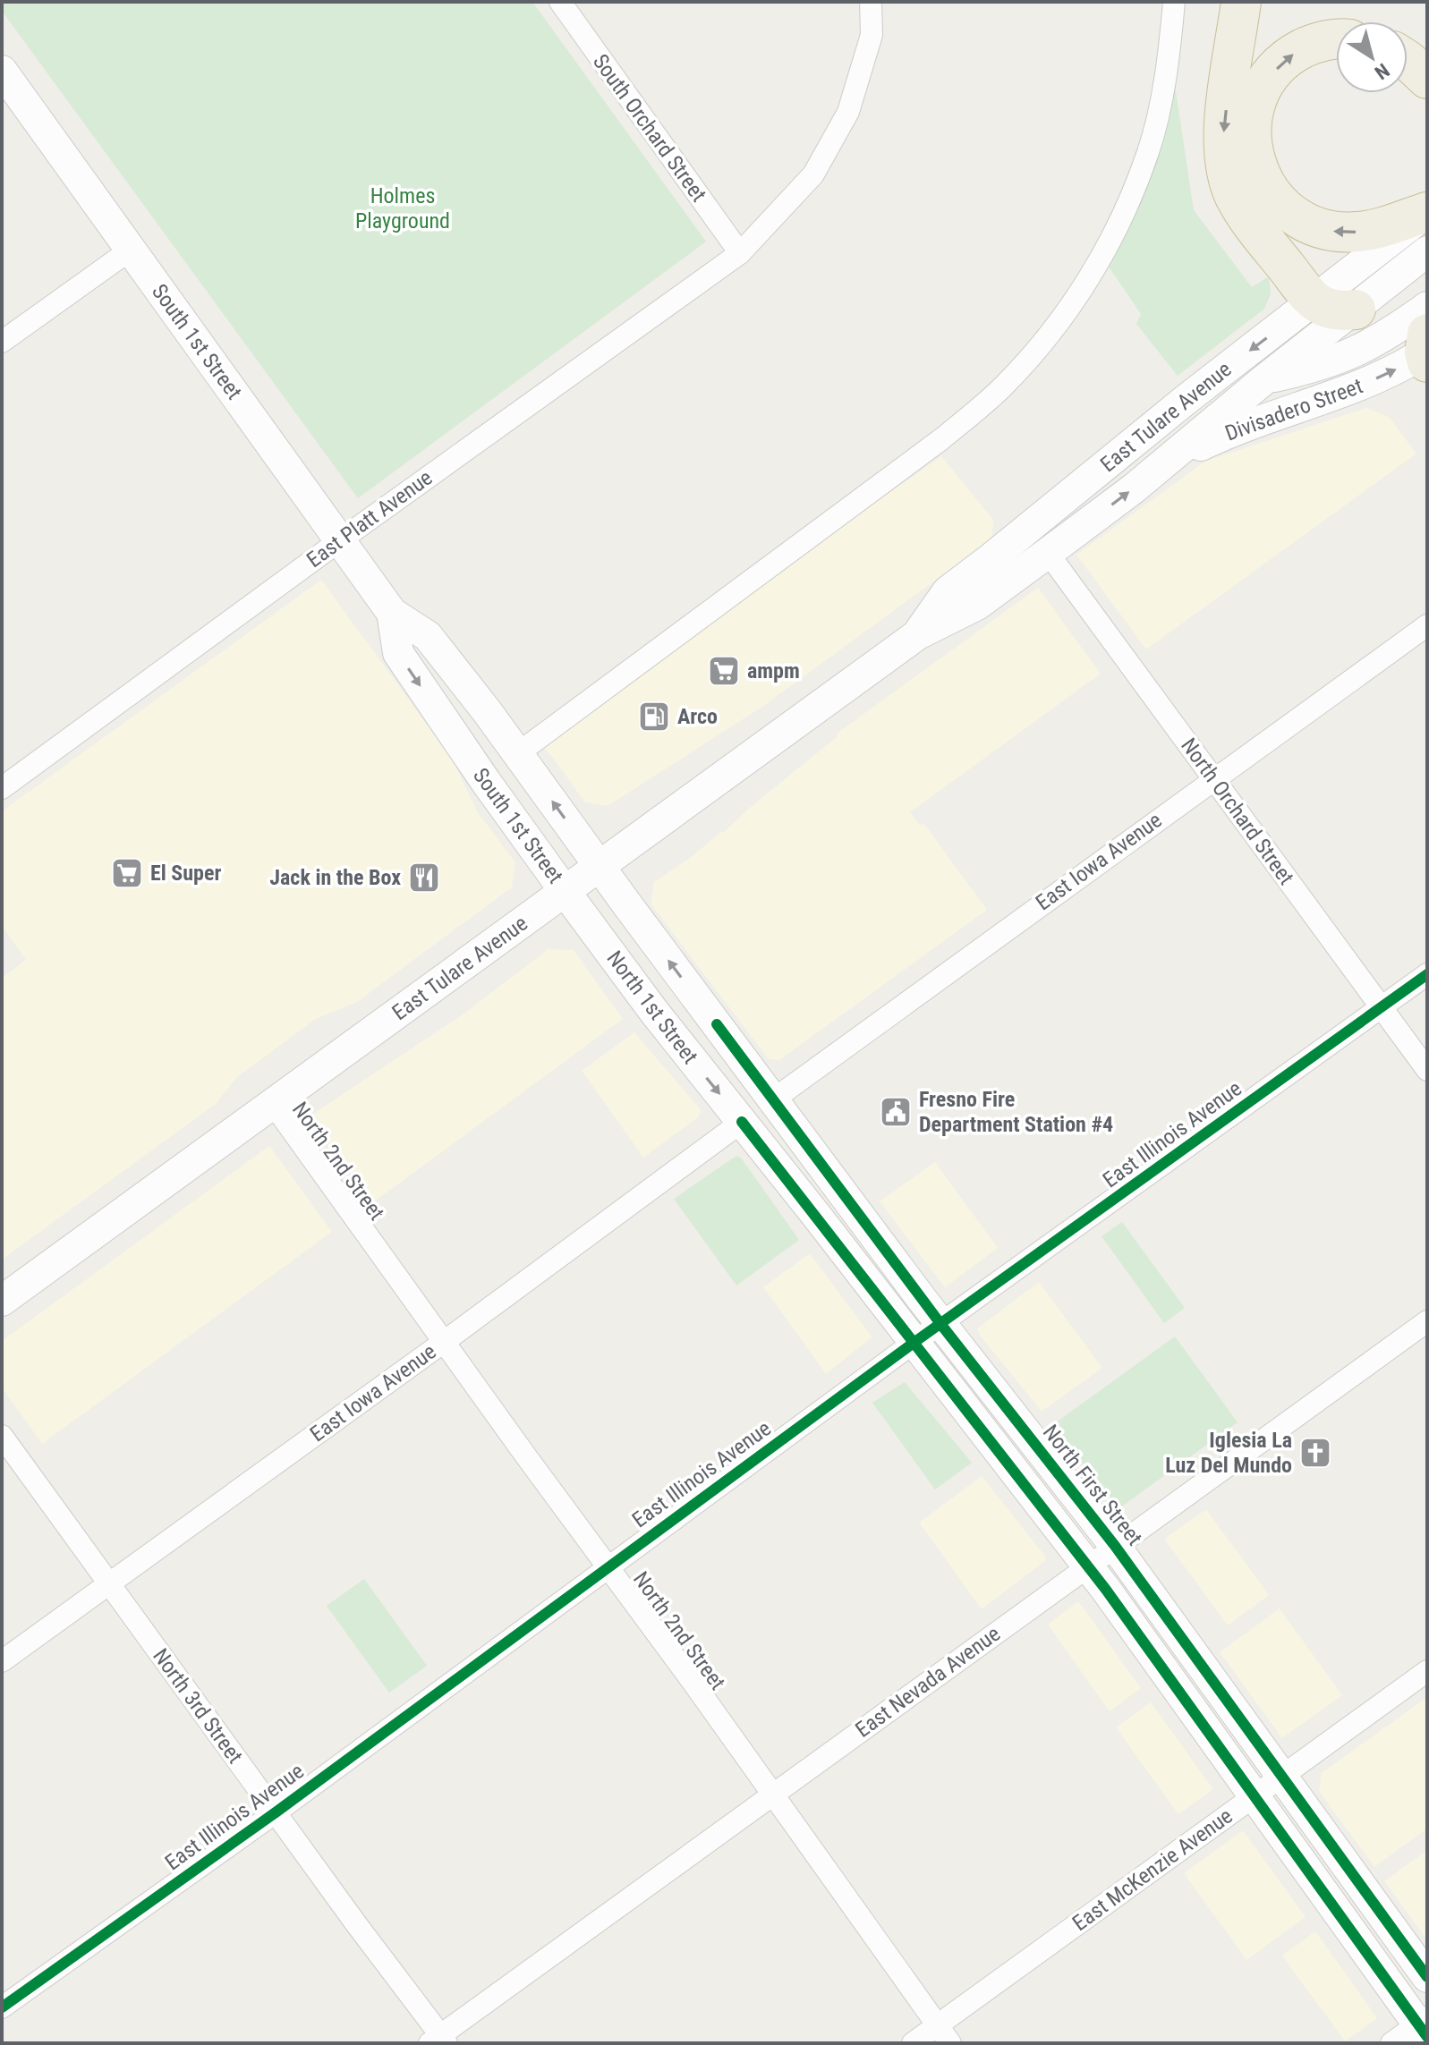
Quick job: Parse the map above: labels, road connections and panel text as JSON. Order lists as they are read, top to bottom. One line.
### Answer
{"streets":{"main road":["South 1st Street","Divisadero Street","East Tulare Avenue","North 1st Street","North First Street"],"street":["South Orchard Street","East Platt Avenue","North Orchard Street","East Iowa Avenue","East Illinois Avenue","North 2nd Street","East Nevada Avenue","North 3rd Street","East McKenzie Avenue"]},"crossings":[["South Orchard Street","East Platt Avenue"],["South 1st Street","East Tulare Avenue"],["South 1st Street","East Platt Avenue"],["South 1st Street","North 1st Street"],["Divisadero Street","East Tulare Avenue"],["East Tulare Avenue","North Orchard Street"],["East Tulare Avenue","North 1st Street"],["East Tulare Avenue","North 2nd Street"],["North Orchard Street","East Iowa Avenue"],["North Orchard Street","East Illinois Avenue"],["East Iowa Avenue","North 1st Street"],["East Iowa Avenue","North 2nd Street"],["East Iowa Avenue","North First Street"],["East Iowa Avenue","North 3rd Street"],["North 1st Street","North First Street"],["East Illinois Avenue","North 2nd Street"],["East Illinois Avenue","North First Street"],["East Illinois Avenue","North 3rd Street"],["North 2nd Street","East Nevada Avenue"],["North 2nd Street","East McKenzie Avenue"],["North First Street","East Nevada Avenue"],["North First Street","East McKenzie Avenue"],["East Nevada Avenue","North 3rd Street"]],"parks":["Holmes Playground"],"places":{"supermarket":["ampm","El Super"],"fuel station":["Arco"],"restaurant":["Jack in the Box"],"public building":["Fresno Fire Department Station #4"],"church":["Iglesia La Luz Del Mundo"]},"north":"bottom right"}
